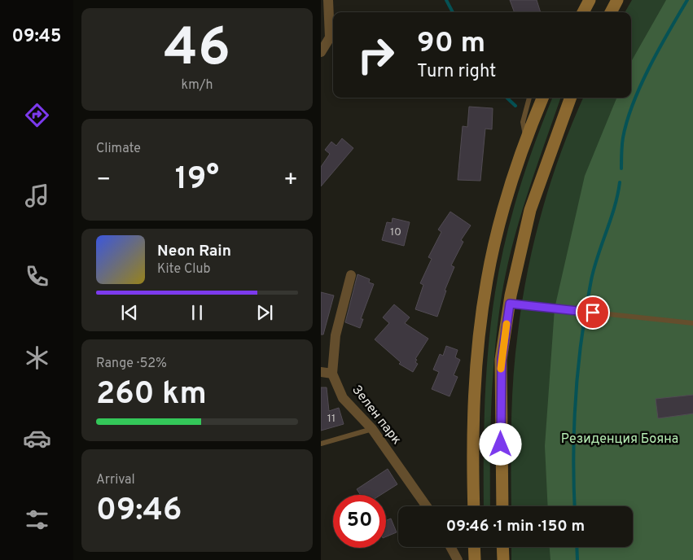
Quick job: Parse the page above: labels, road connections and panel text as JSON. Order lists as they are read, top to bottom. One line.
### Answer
{"streets":{"street":["Зелен парк"]},"parks":["Резиденция Бояна"],"house_numbers":["10","11"],"page":{"tabs":"09:45","tile":[["46","km/h"],"Climate",["Range · 52%","260 km"],["Arrival","09:46"]],"turn":["90 m","Turn right"],"heat":["−","19°","+"],"song":["Neon Rain","Kite Club"],"limit":"50","trip":"09:46 · 1 min · 150 m"}}
